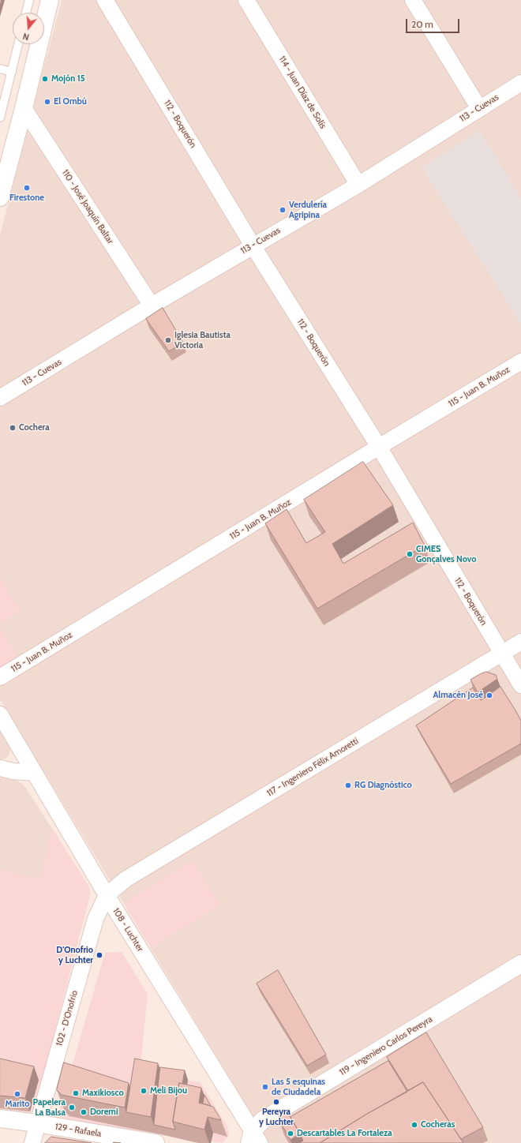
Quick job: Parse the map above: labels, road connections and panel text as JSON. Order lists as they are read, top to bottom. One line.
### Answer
{"streets":{"street":["114 - Juan Díaz de Solís","113 - Cuevas","112 - Boquerón","110 - José Joaquín Baltar","115 - Juan B. Muñoz","117 - Ingeniero Félix Amoretti","108 - Luchter","102 - D'Onofrio","119 - Ingeniero Carlos Pereyra","129 - Rafaela"]},"crossings":[["114 - Juan Díaz de Solís","113 - Cuevas"],["113 - Cuevas","112 - Boquerón"],["113 - Cuevas","110 - José Joaquín Baltar"],["112 - Boquerón","115 - Juan B. Muñoz"],["112 - Boquerón","117 - Ingeniero Félix Amoretti"],["117 - Ingeniero Félix Amoretti","108 - Luchter"],["117 - Ingeniero Félix Amoretti","102 - D'Onofrio"],["108 - Luchter","102 - D'Onofrio"],["108 - Luchter","119 - Ingeniero Carlos Pereyra"],["102 - D'Onofrio","129 - Rafaela"]],"places":["Mojón 15","El Ombú","Firestone","Verdulería Agripina","Iglesia Bautista Victoria","Cochera","CIMES Gonçalves Novo","Almacén José","RG Diagnóstico","D'Onofrio y Luchter","Las 5 esquinas de Ciudadela","Meli Bijou","Maxikiosco","Marito","Pereyra y Luchter","Papelera La Balsa","Doremi","Cocheras","Descartables La Fortaleza"],"scale_bar":"20 m","north":"bottom"}
